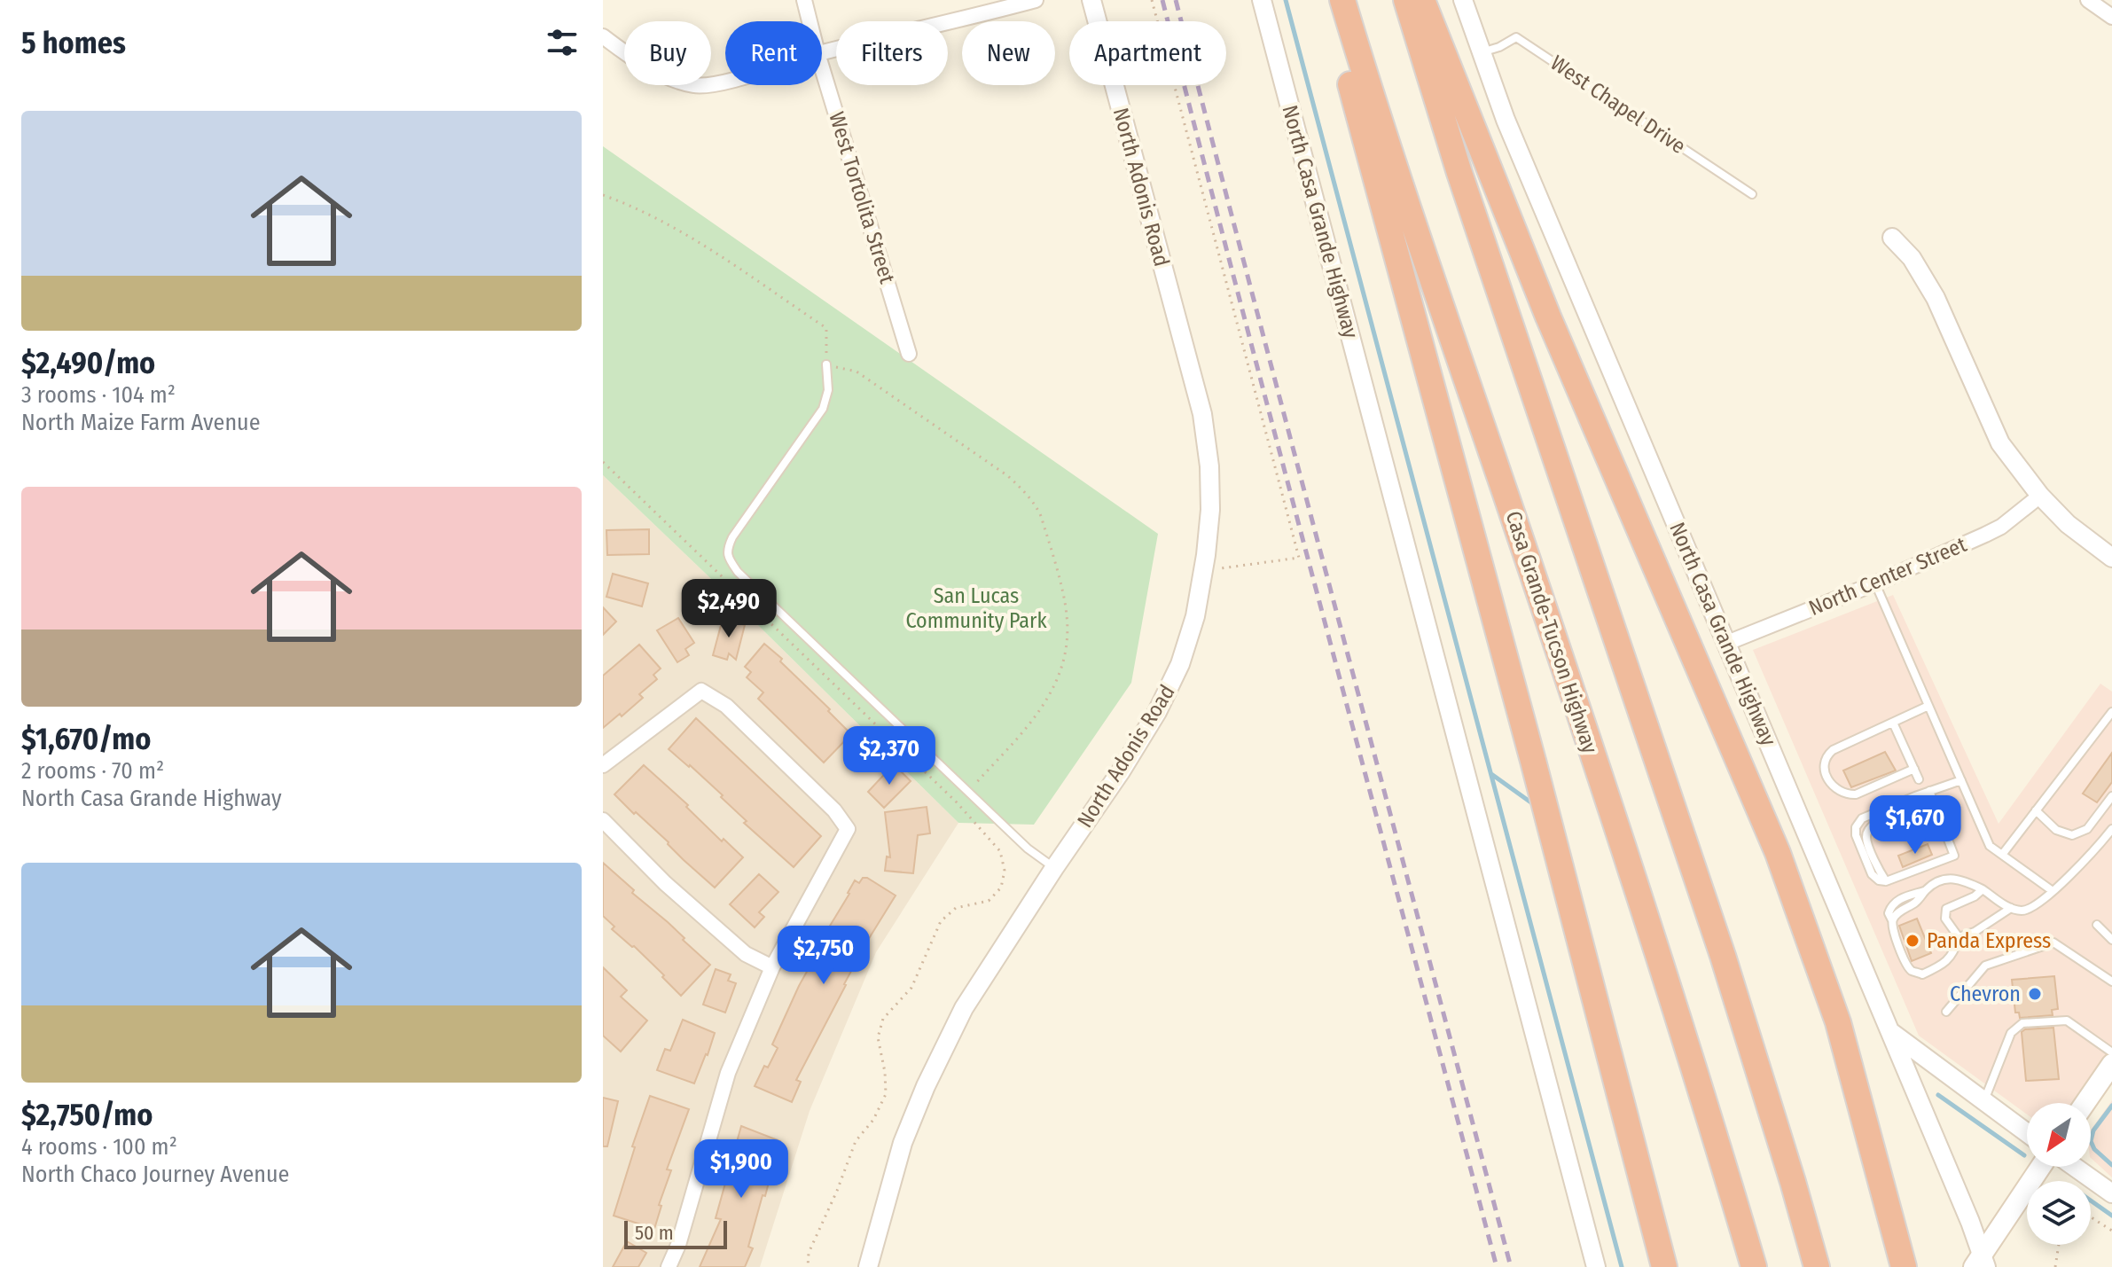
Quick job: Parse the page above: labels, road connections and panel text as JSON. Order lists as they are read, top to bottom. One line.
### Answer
{"streets":{"highway":["Casa Grande-Tucson Highway"],"street":["North Adonis Road","West Tortolita Street","North Casa Grande Highway","North Center Street"],"lane":["West Chapel Drive"]},"crossings":[["West Chapel Drive","North Casa Grande Highway"],["North Casa Grande Highway","North Center Street"]],"parks":["San Lucas Community Park"],"places":["Panda Express","Chevron"],"scale_bar":"50 m","north":"bottom left","page":{"heading":"5 homes","chip":["Buy","Rent","Filters","New","Apartment"],"list":[{"name":"$2,490/mo","note":"3 rooms · 104 m² · North Maize Farm Avenue"},{"name":"$1,670/mo","note":"2 rooms · 70 m² · North Casa Grande Highway"},{"name":"$2,750/mo","note":"4 rooms · 100 m² · North Chaco Journey Avenue"}],"price":["$2,490","$2,370","$1,670","$2,750","$1,900"],"scale":"50 m"}}
